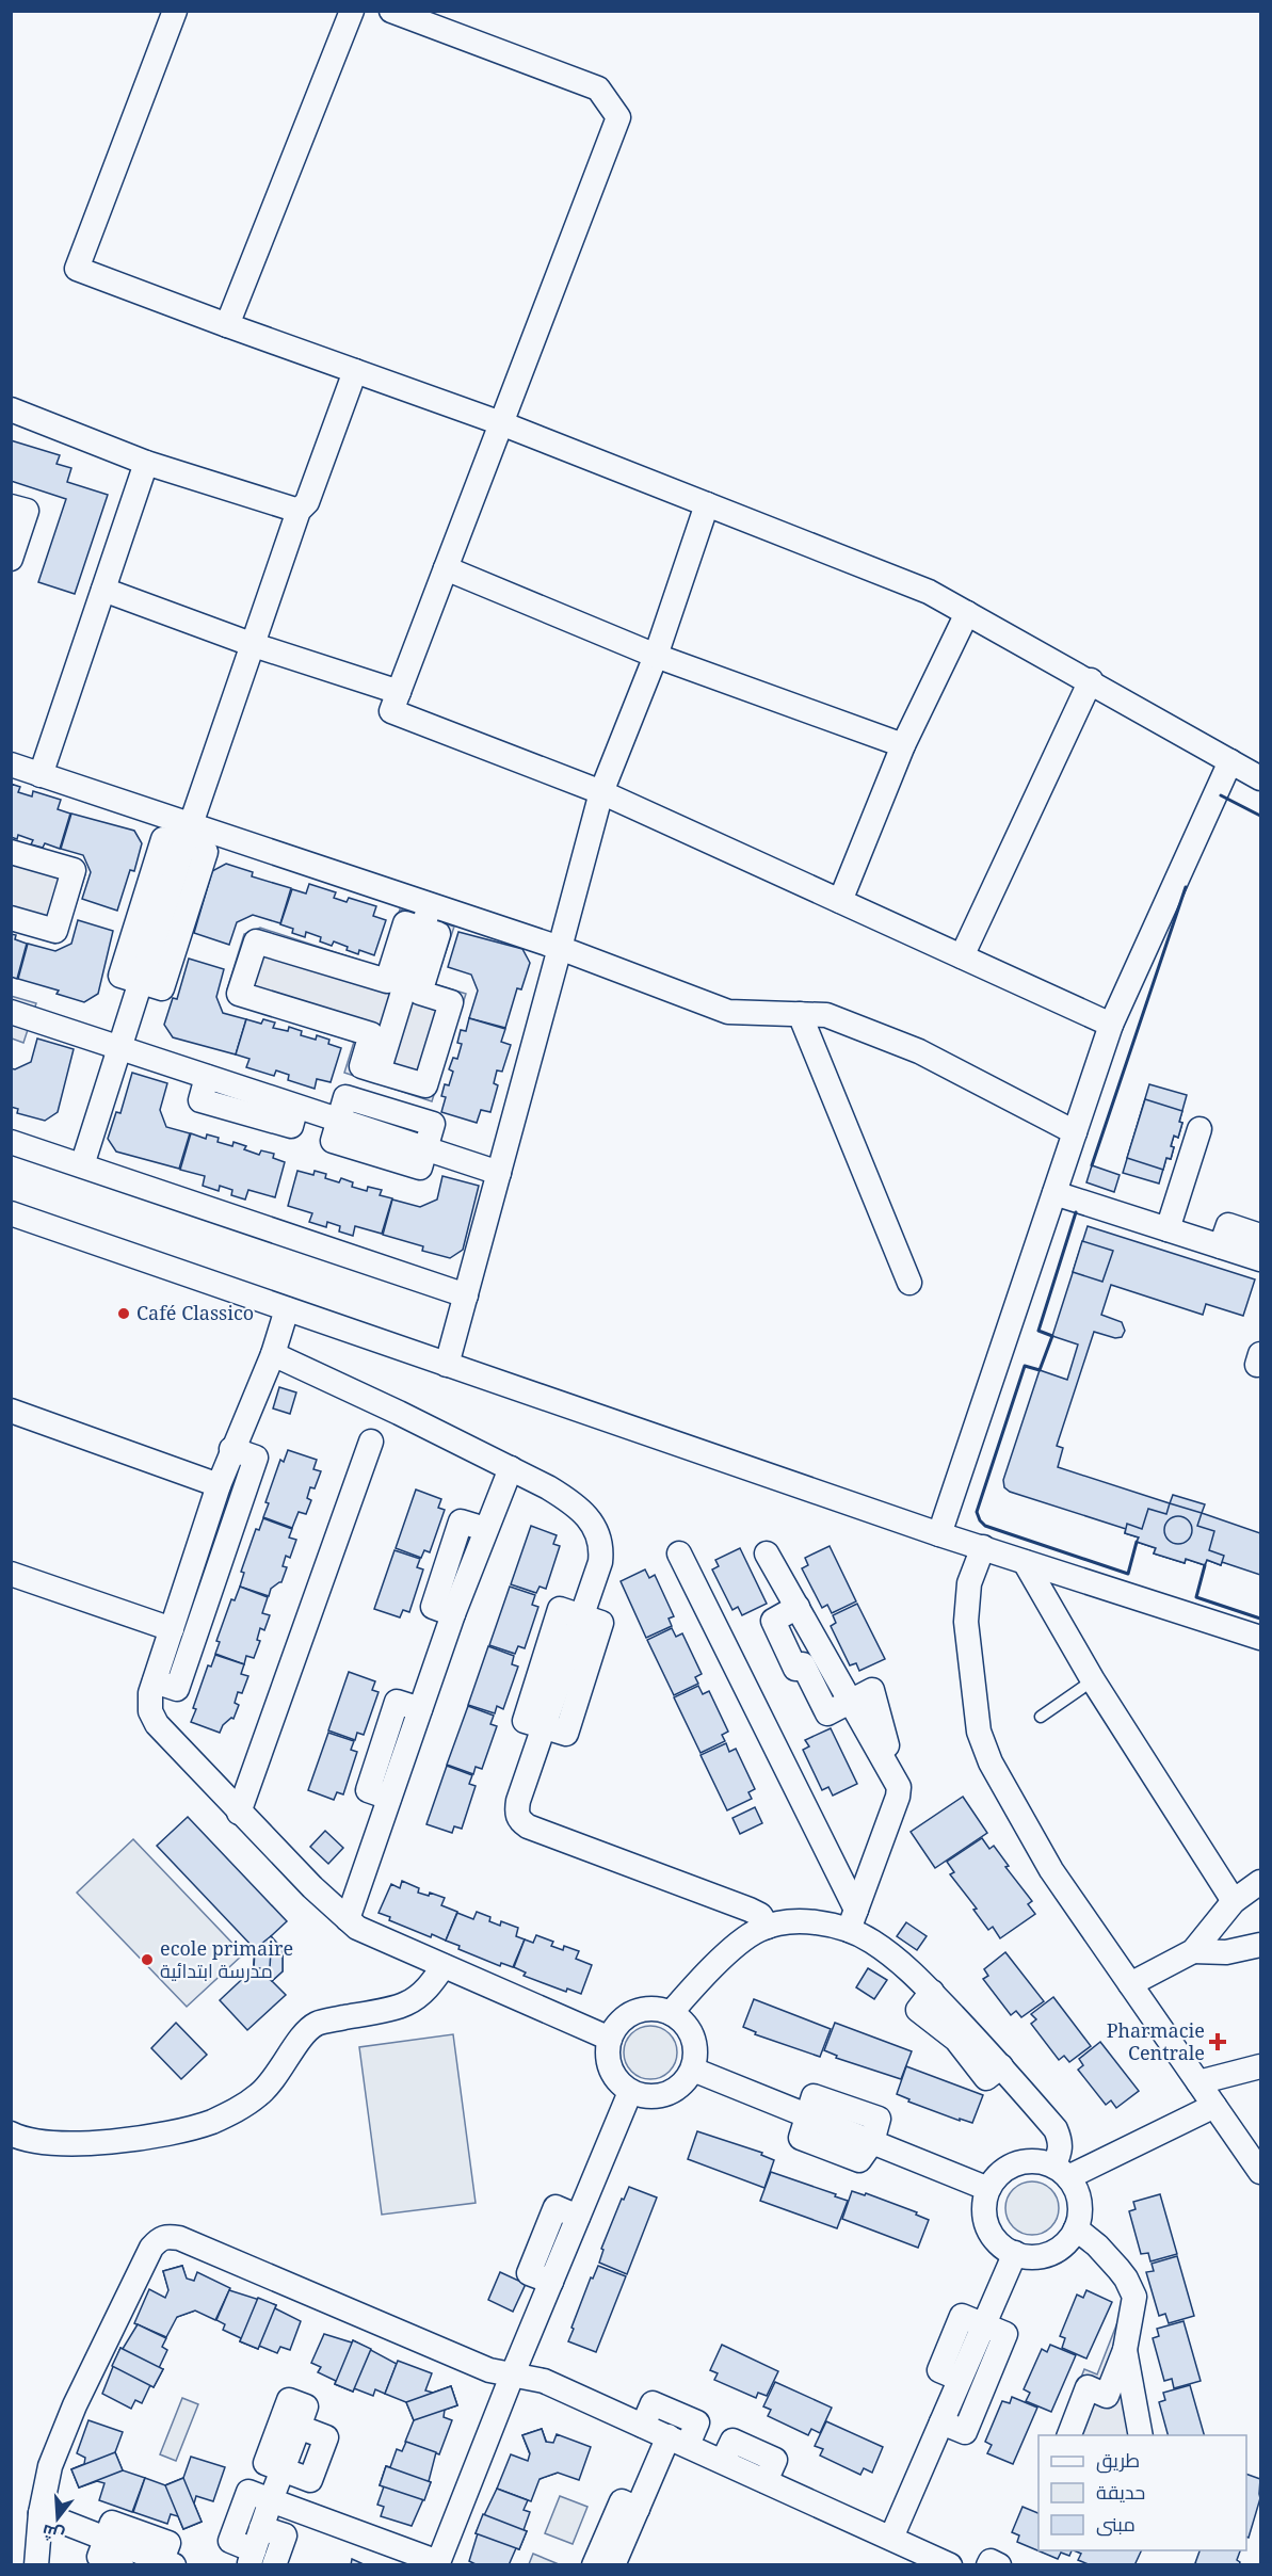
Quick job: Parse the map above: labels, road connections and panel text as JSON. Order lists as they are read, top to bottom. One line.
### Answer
{"places":{"other":["Café Classico","ecole primaire مدرسة ابتدائية"],"health":["Pharmacie Centrale"]},"legend":["طريق","حديقة","مبنى"],"north":"bottom"}
